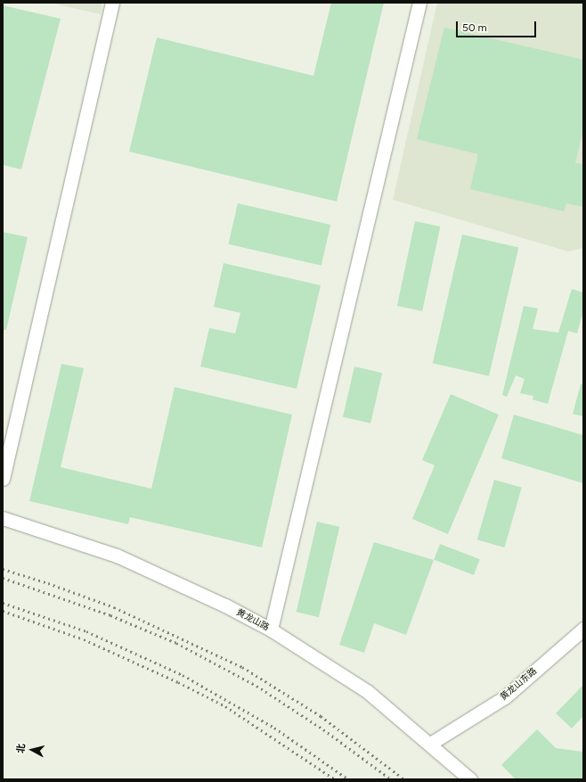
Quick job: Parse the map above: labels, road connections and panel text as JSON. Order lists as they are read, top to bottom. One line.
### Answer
{"streets":{"street":["黄龙山路","黄龙山东路"]},"crossings":[["黄龙山路","黄龙山东路"]],"scale_bar":"50 m","north":"left"}
